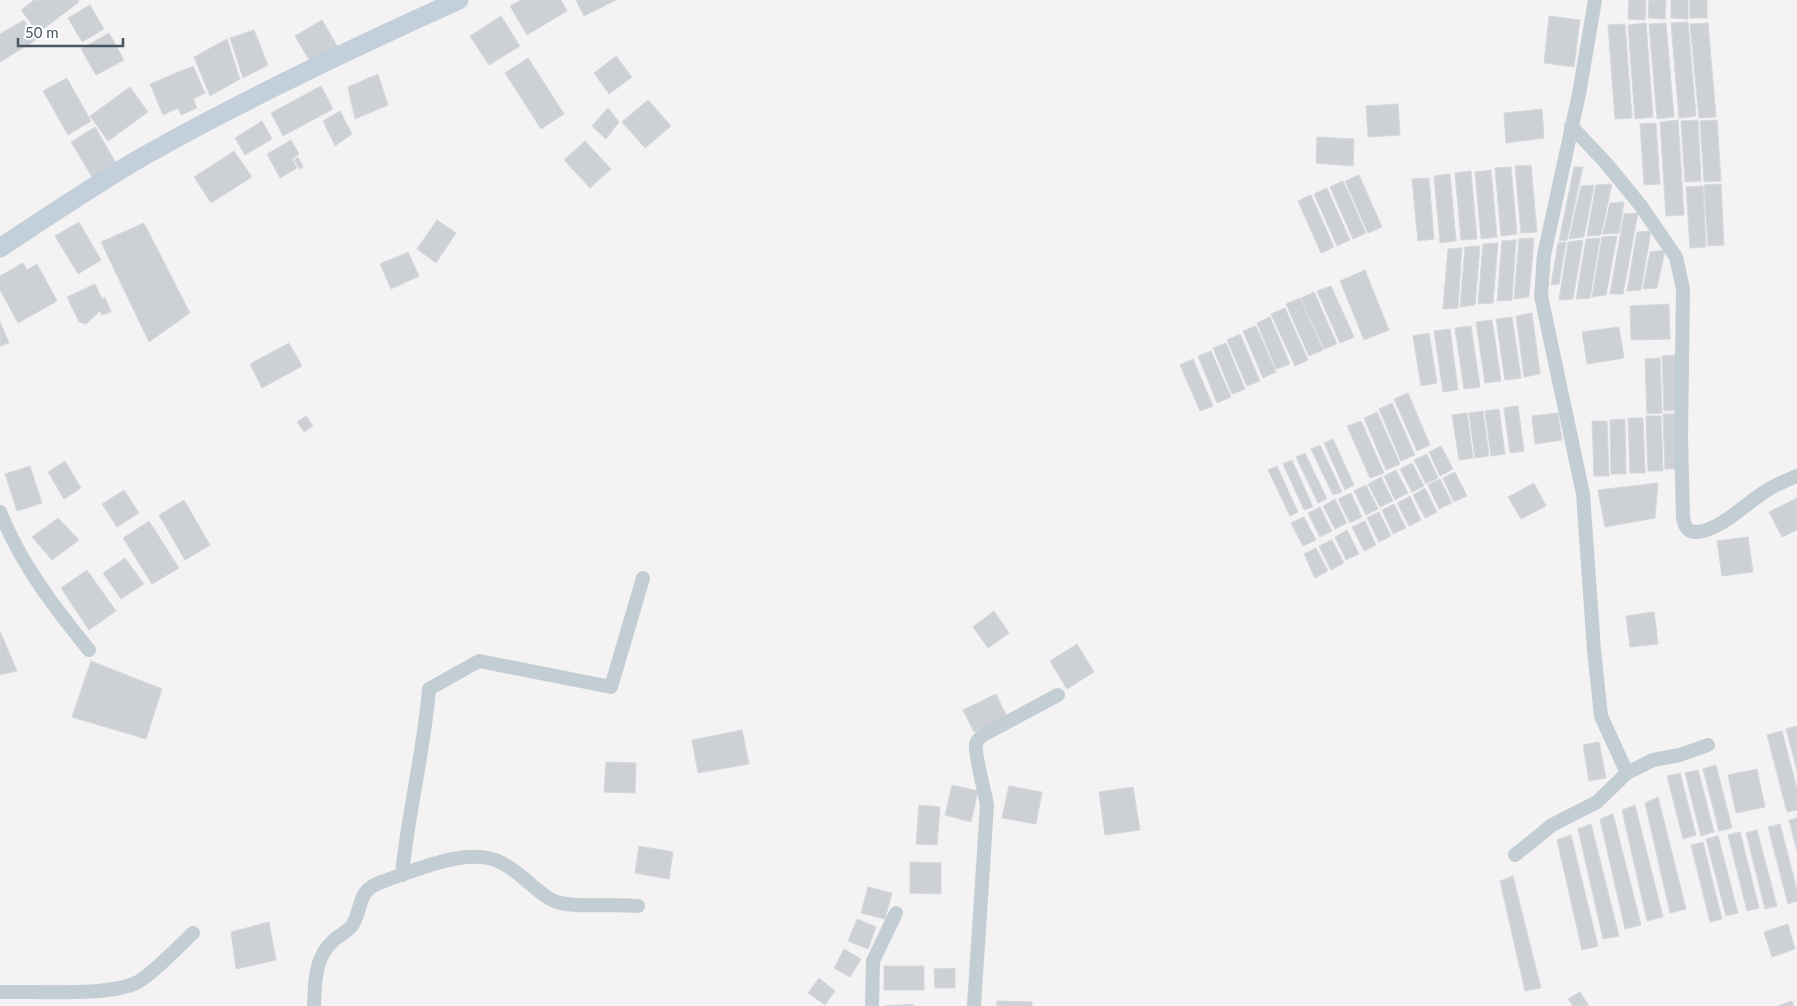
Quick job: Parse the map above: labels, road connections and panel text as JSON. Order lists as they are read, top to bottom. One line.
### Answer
{"scale_bar":"50 m"}
